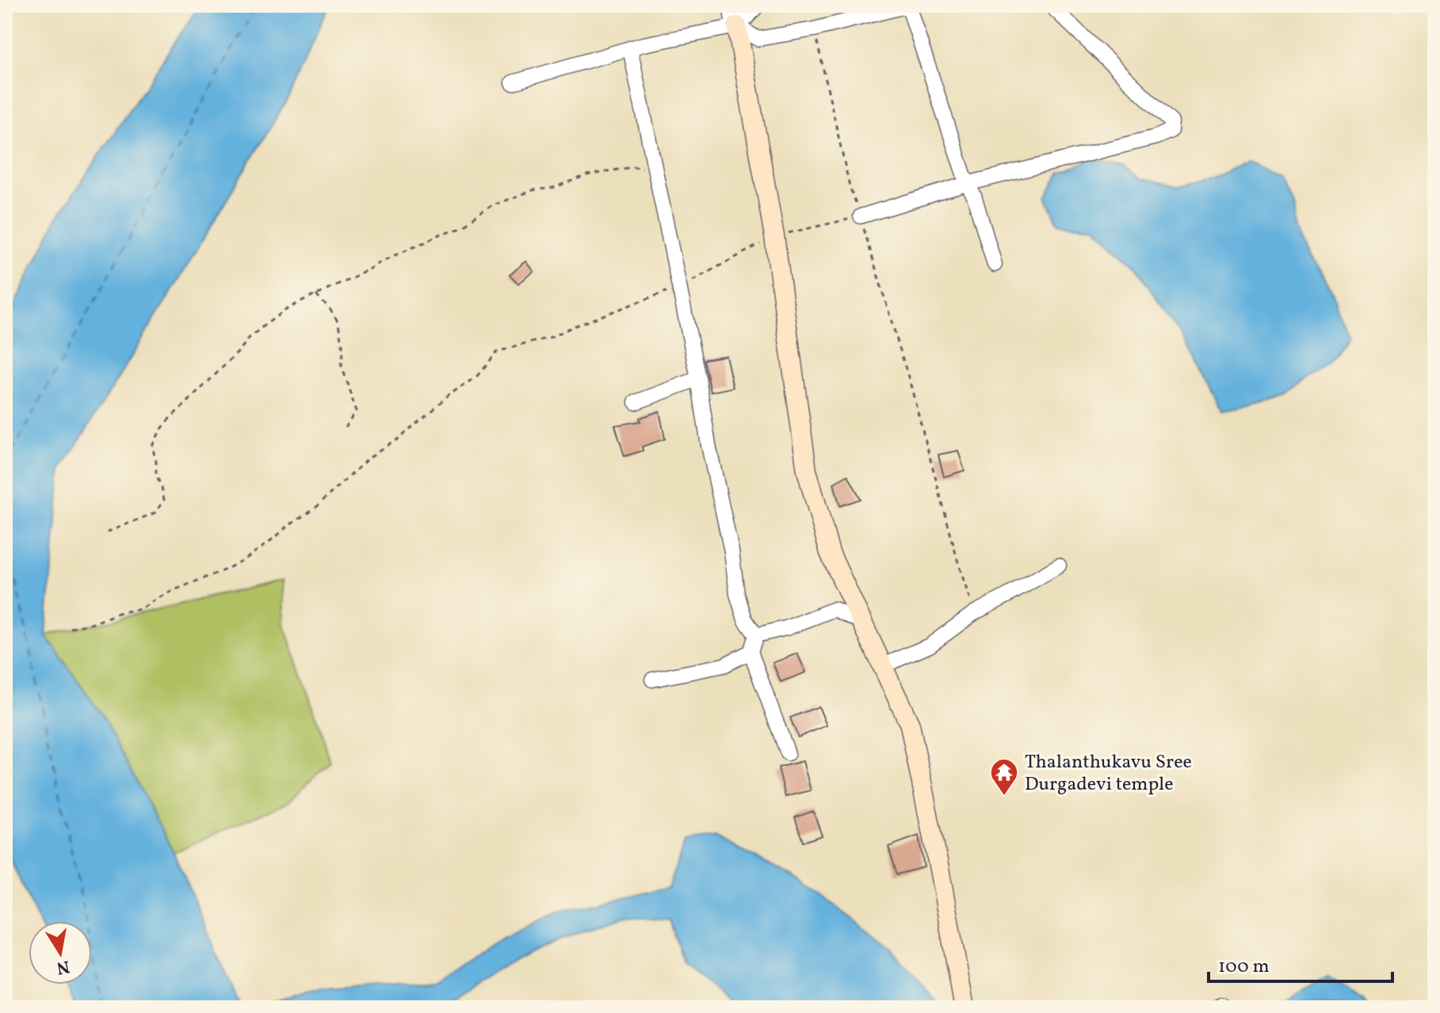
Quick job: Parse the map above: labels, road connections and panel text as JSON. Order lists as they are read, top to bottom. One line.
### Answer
{"places":{"temple":["Thalanthukavu Sree Durgadevi temple"]},"scale_bar":"100 m","north":"bottom"}
